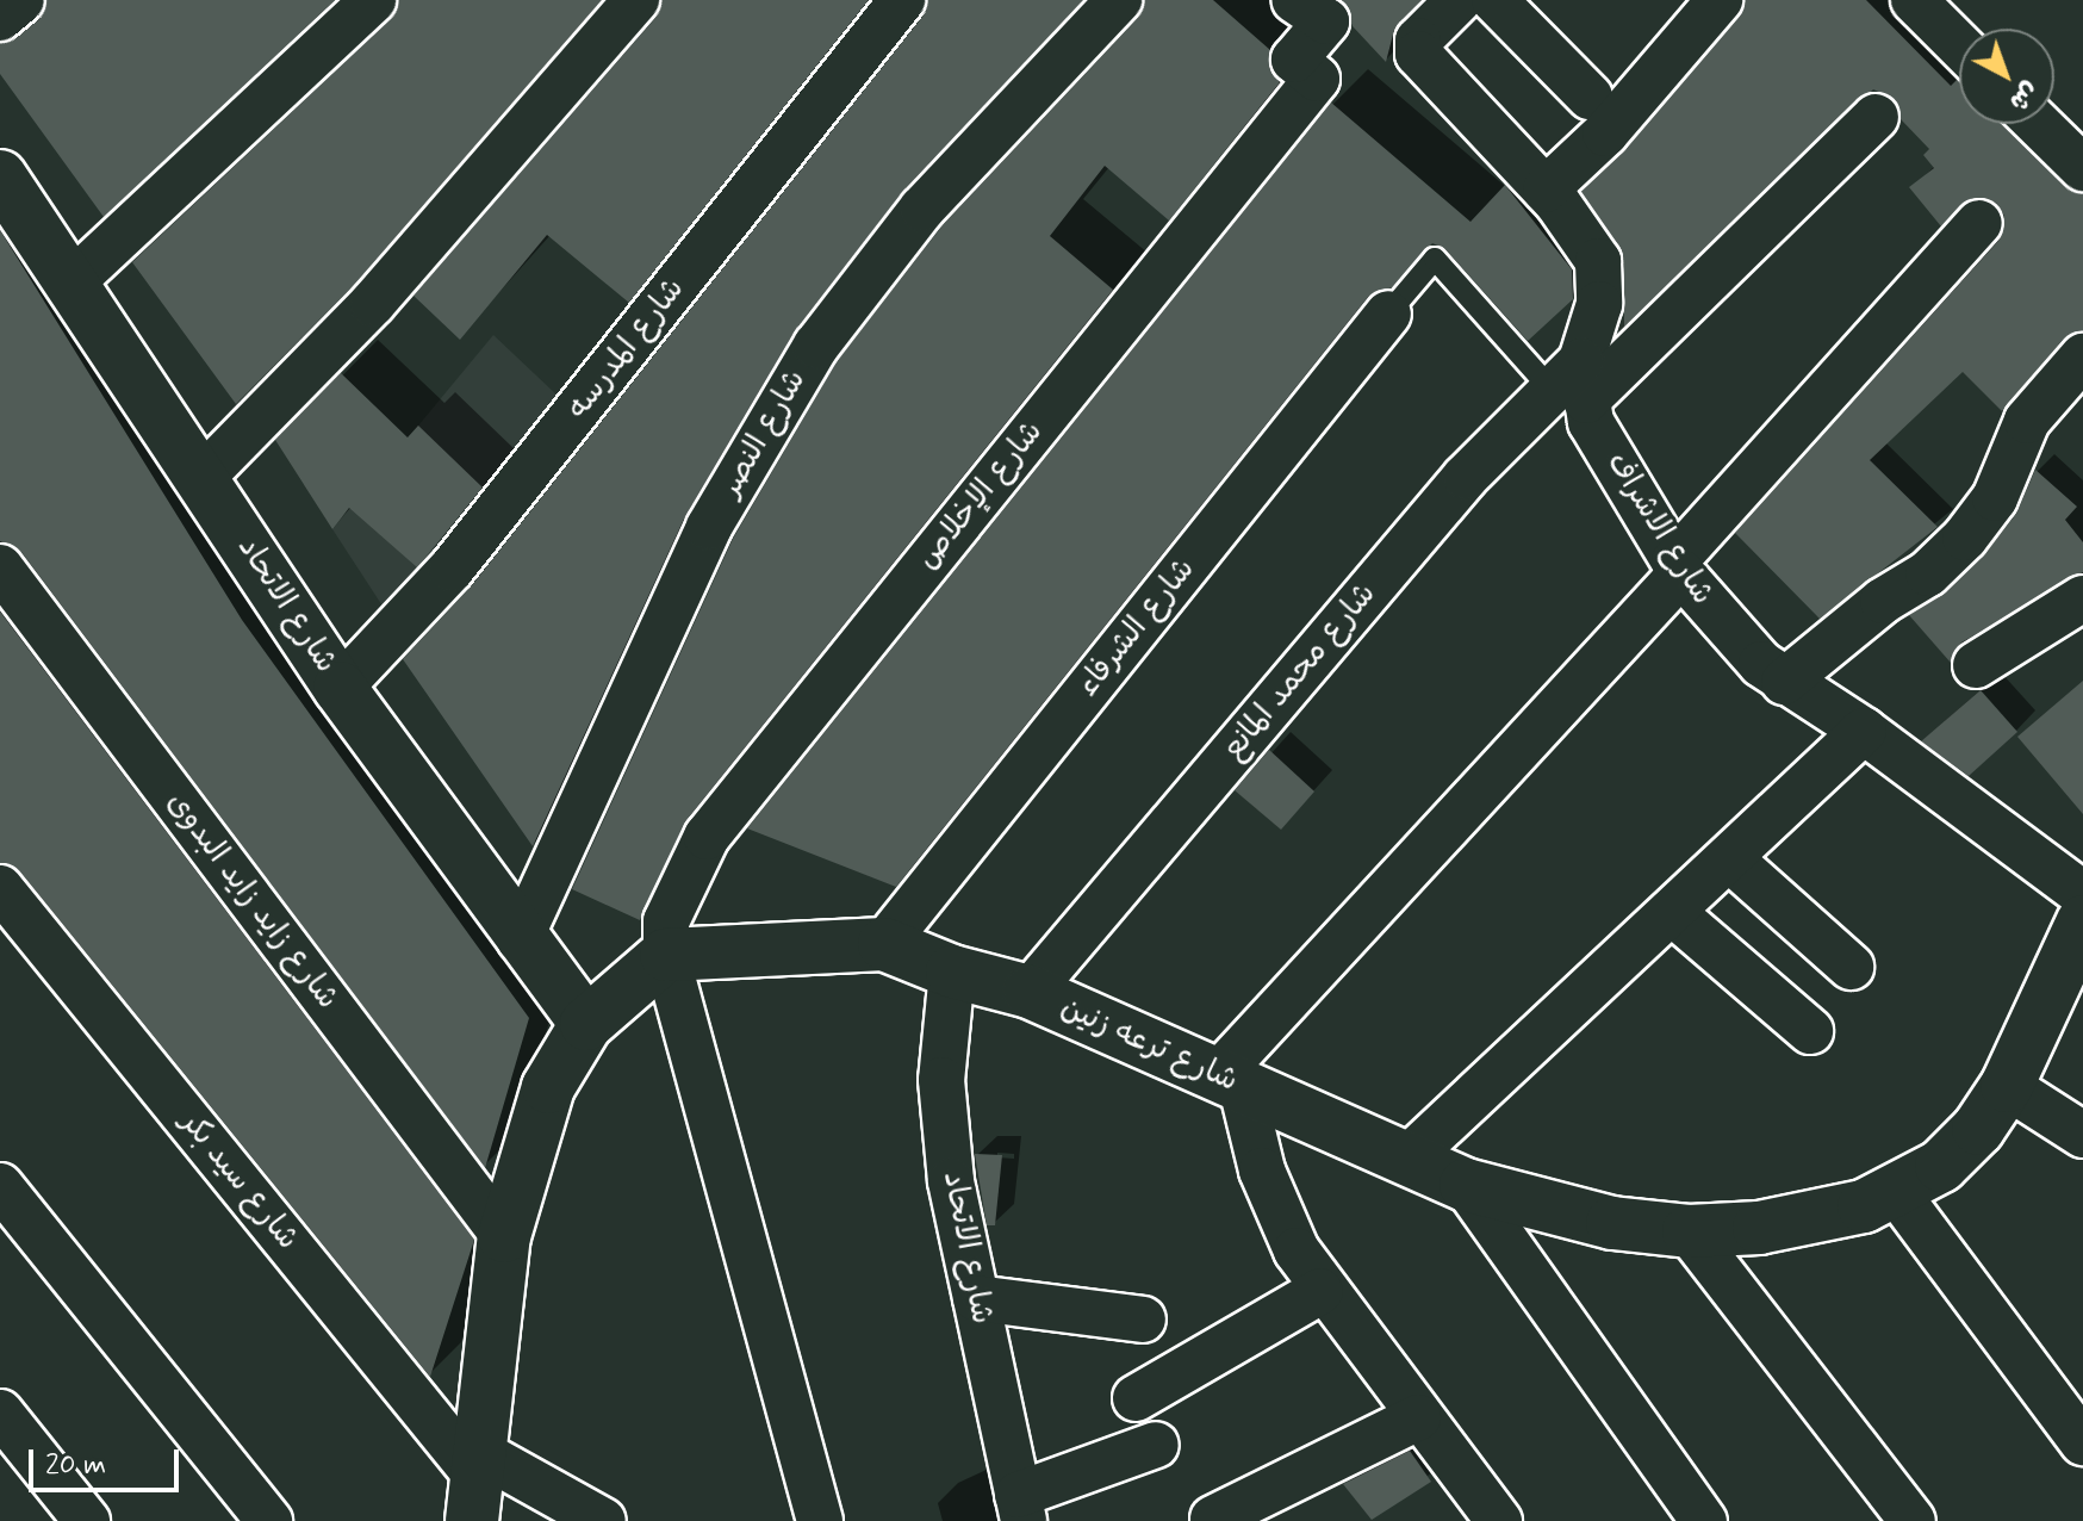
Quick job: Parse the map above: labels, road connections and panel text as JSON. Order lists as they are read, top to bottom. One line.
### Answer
{"streets":{"street":["شارع المدرسه","شارع النصر","شارع الإخلاص","شارع الاشراف","شارع الاتحاد","شارع الشرفاء","شارع محمد المانع","شارع زايد زايد البدوى","شارع ترعه زنين","شارع سيد بكر"]},"crossings":[["شارع المدرسه","شارع الاتحاد"],["شارع النصر","شارع الاتحاد"],["شارع الإخلاص","شارع ترعه زنين"],["شارع الاشراف","شارع محمد المانع"],["شارع الاتحاد","شارع ترعه زنين"],["شارع الشرفاء","شارع ترعه زنين"],["شارع محمد المانع","شارع ترعه زنين"]],"scale_bar":"20 m","north":"bottom right"}
